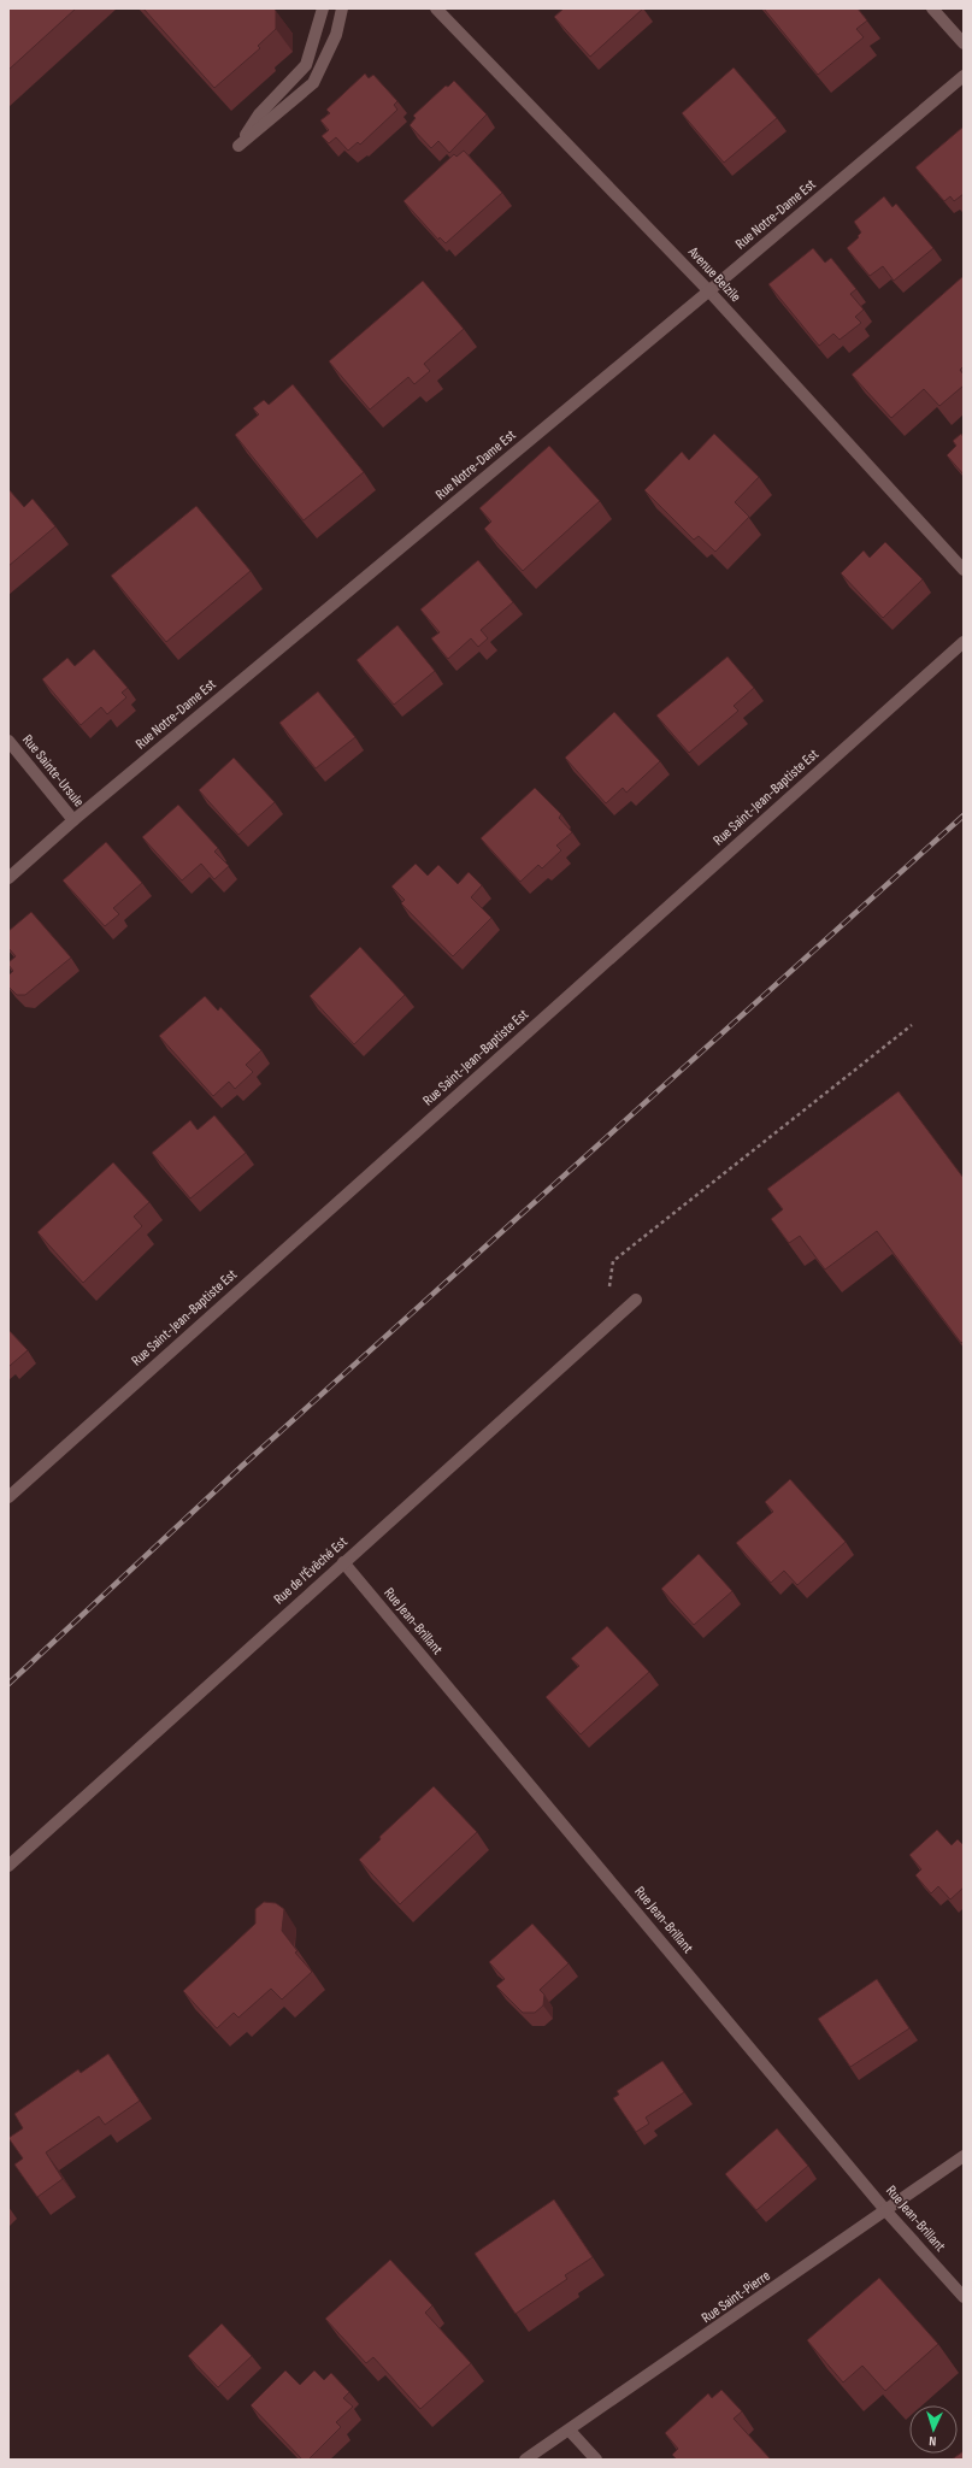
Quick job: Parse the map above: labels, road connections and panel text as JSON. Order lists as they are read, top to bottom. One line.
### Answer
{"streets":{"street":["Rue Notre-Dame Est","Avenue Belzile","Rue Sainte-Ursule","Rue Saint-Jean-Baptiste Est","Rue de l'Évêché Est","Rue Jean-Brillant","Rue Saint-Pierre"]},"crossings":[["Rue Notre-Dame Est","Avenue Belzile"],["Rue Notre-Dame Est","Rue Sainte-Ursule"],["Rue de l'Évêché Est","Rue Jean-Brillant"],["Rue Jean-Brillant","Rue Saint-Pierre"]],"north":"bottom"}
